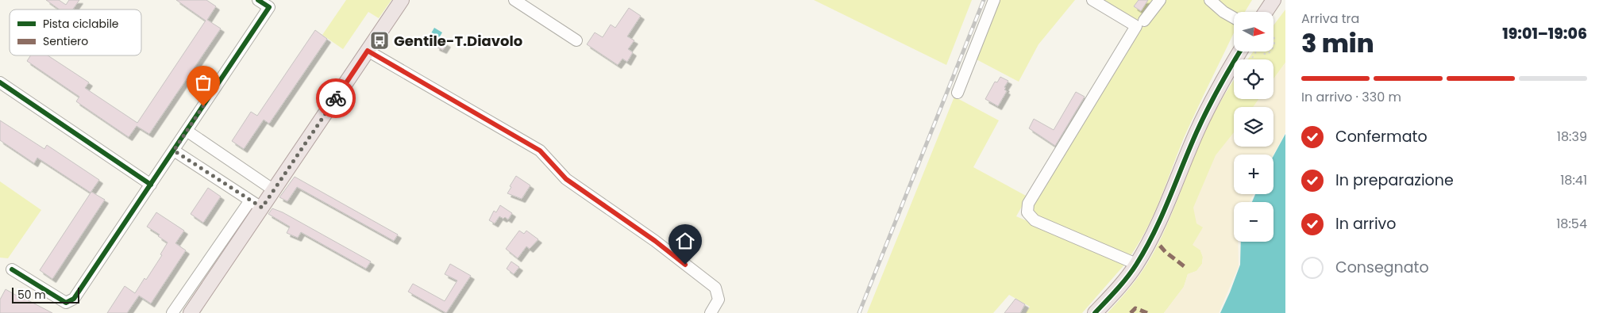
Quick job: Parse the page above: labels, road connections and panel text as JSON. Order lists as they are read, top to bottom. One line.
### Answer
{"places":{"bus stop":["Gentile-T.Diavolo"]},"legend":["Pista ciclabile","Sentiero"],"scale_bar":"50 m","north":"right","page":{"heading":["3 min","Arriva tra","19:01–19:06"],"map_buttons":["+","−"],"bar":"In arrivo · 330 m","list":[["Confermato","18:39"],["In preparazione","18:41"],["In arrivo","18:54"],"Consegnato"],"scale":"50 m"}}
